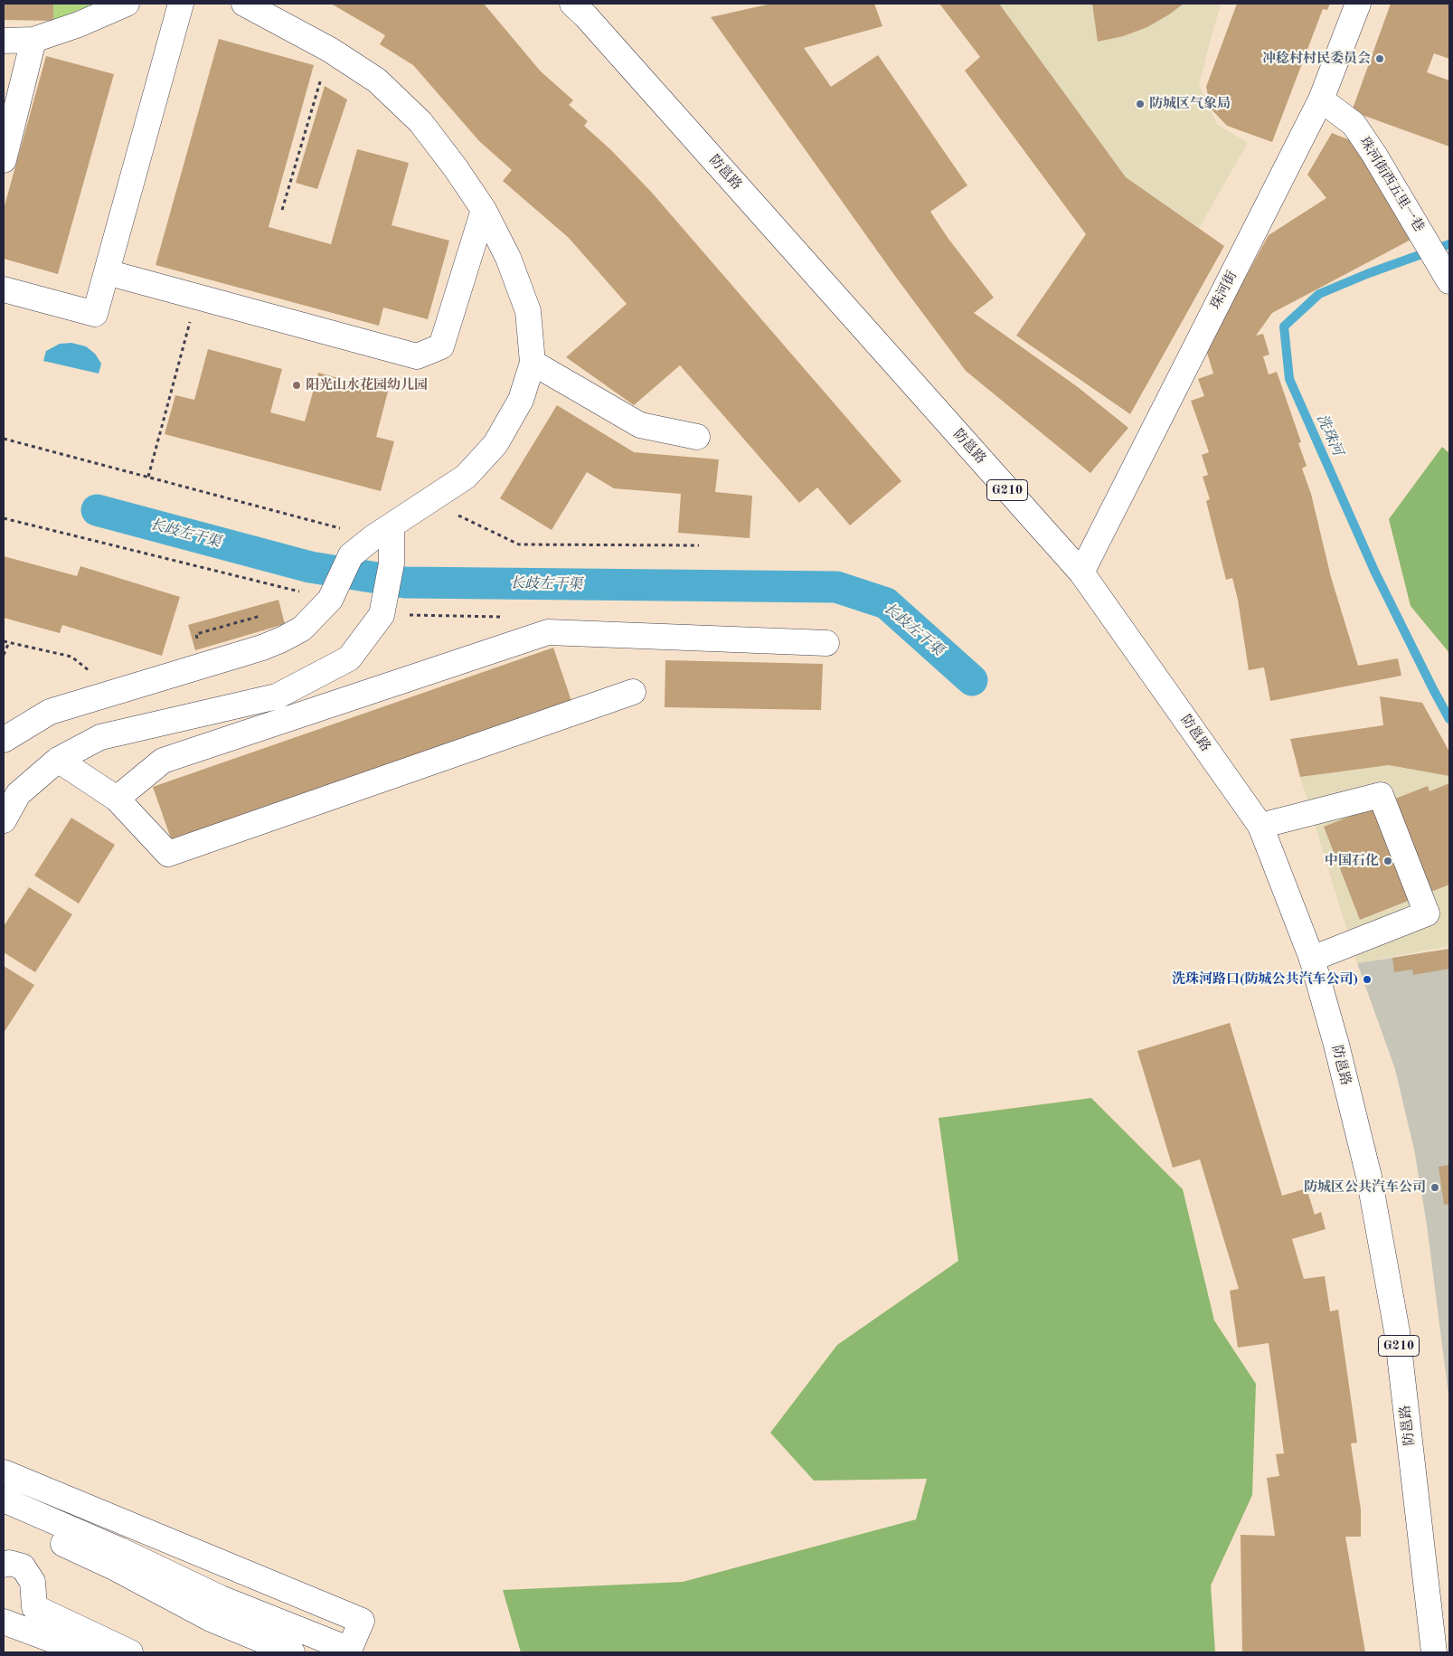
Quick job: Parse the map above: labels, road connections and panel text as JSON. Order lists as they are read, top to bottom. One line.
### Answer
{"streets":{"main road":["防邕路","珠河街西五里一巷","珠河街","G210"]},"crossings":[["防邕路","珠河街"],["珠河街西五里一巷","珠河街"]],"water":["洗珠河","长歧左干渠"],"places":["冲稔村村民委员会","防城区气象局","阳光山水花园幼儿园","中国石化","洗珠河路口(防城公共汽车公司)","防城区公共汽车公司"]}
